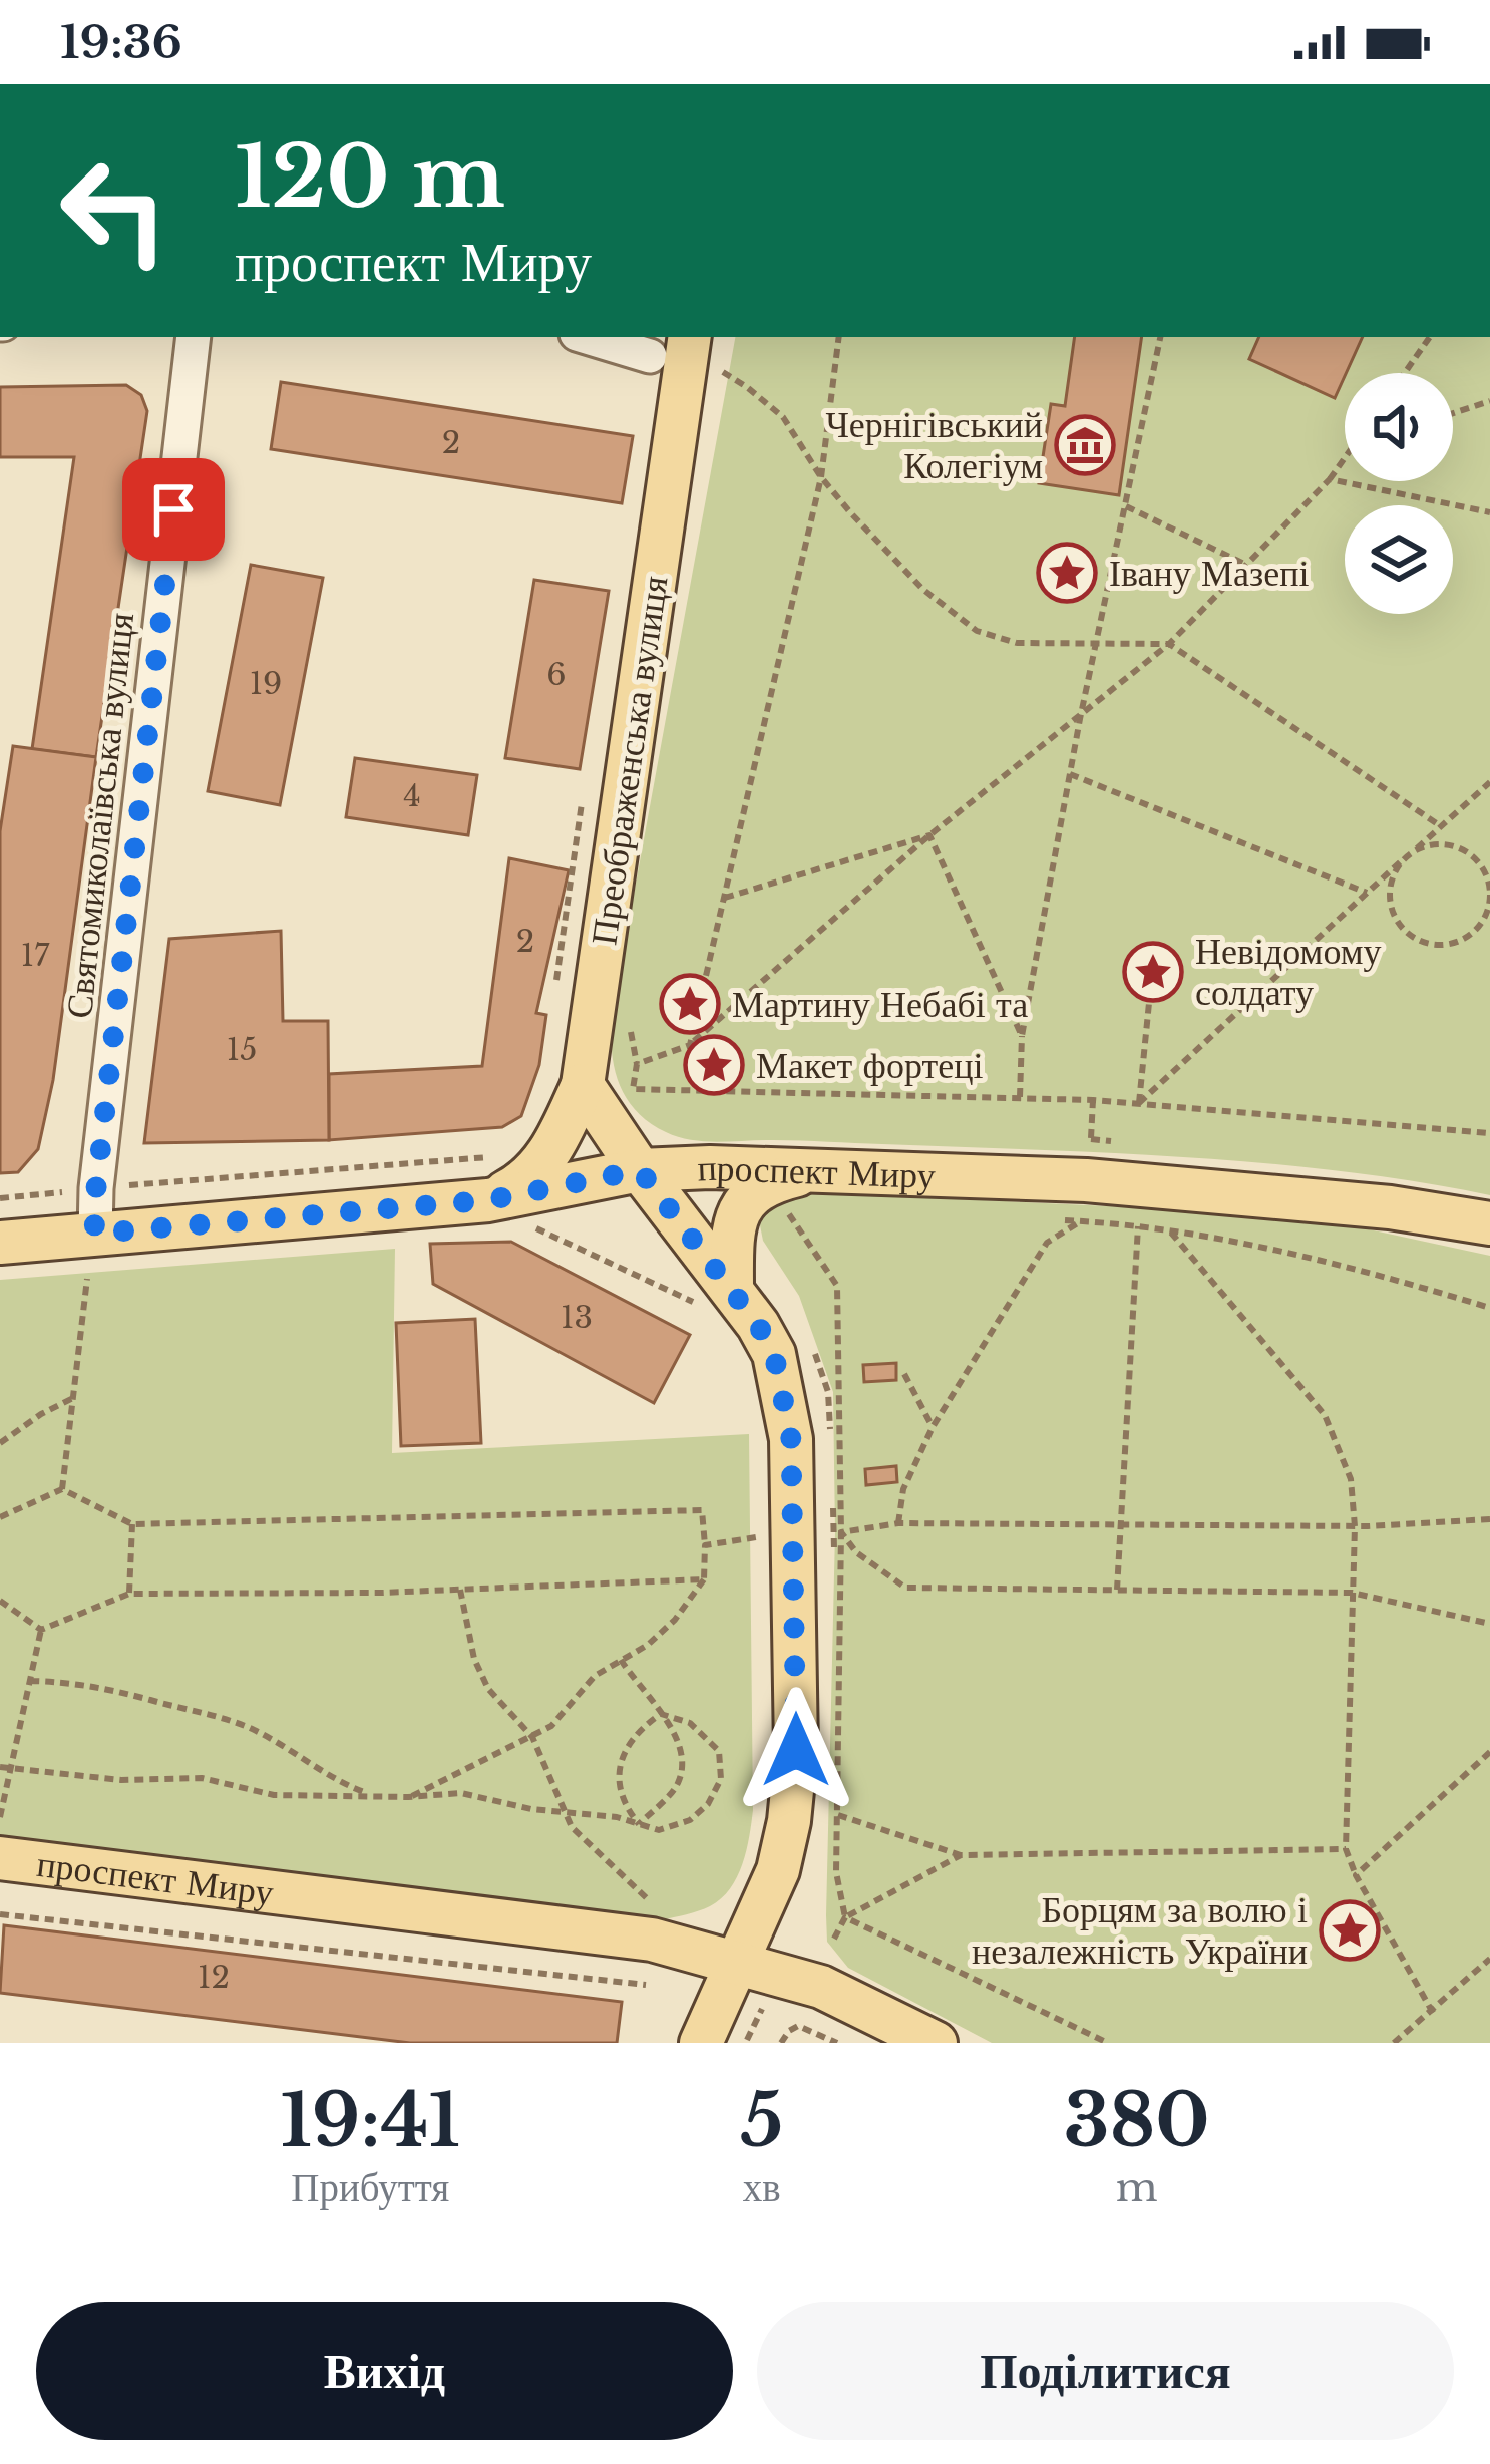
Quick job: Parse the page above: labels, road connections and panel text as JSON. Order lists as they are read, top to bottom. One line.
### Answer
{"streets":{"main road":["Преображенська вулиця","проспект Миру"],"street":["Святомиколаївська вулиця"]},"crossings":[["Преображенська вулиця","проспект Миру"],["Святомиколаївська вулиця","проспект Миру"]],"places":{"museum":["Чернігівський Колегіум"],"place":["Івану Мазепі","Невідомому солдату","Мартину Небабі та","Макет фортеці","Борцям за волю і незалежність України"]},"house_numbers":["2","6","19","4","2","17","15","13","12"],"page":{"status":"19:36","turn":["120 m","проспект Миру"],"eta":["19:41","Прибуття","5","хв","380","m"],"buttons":["Вихід","Поділитися"]}}
